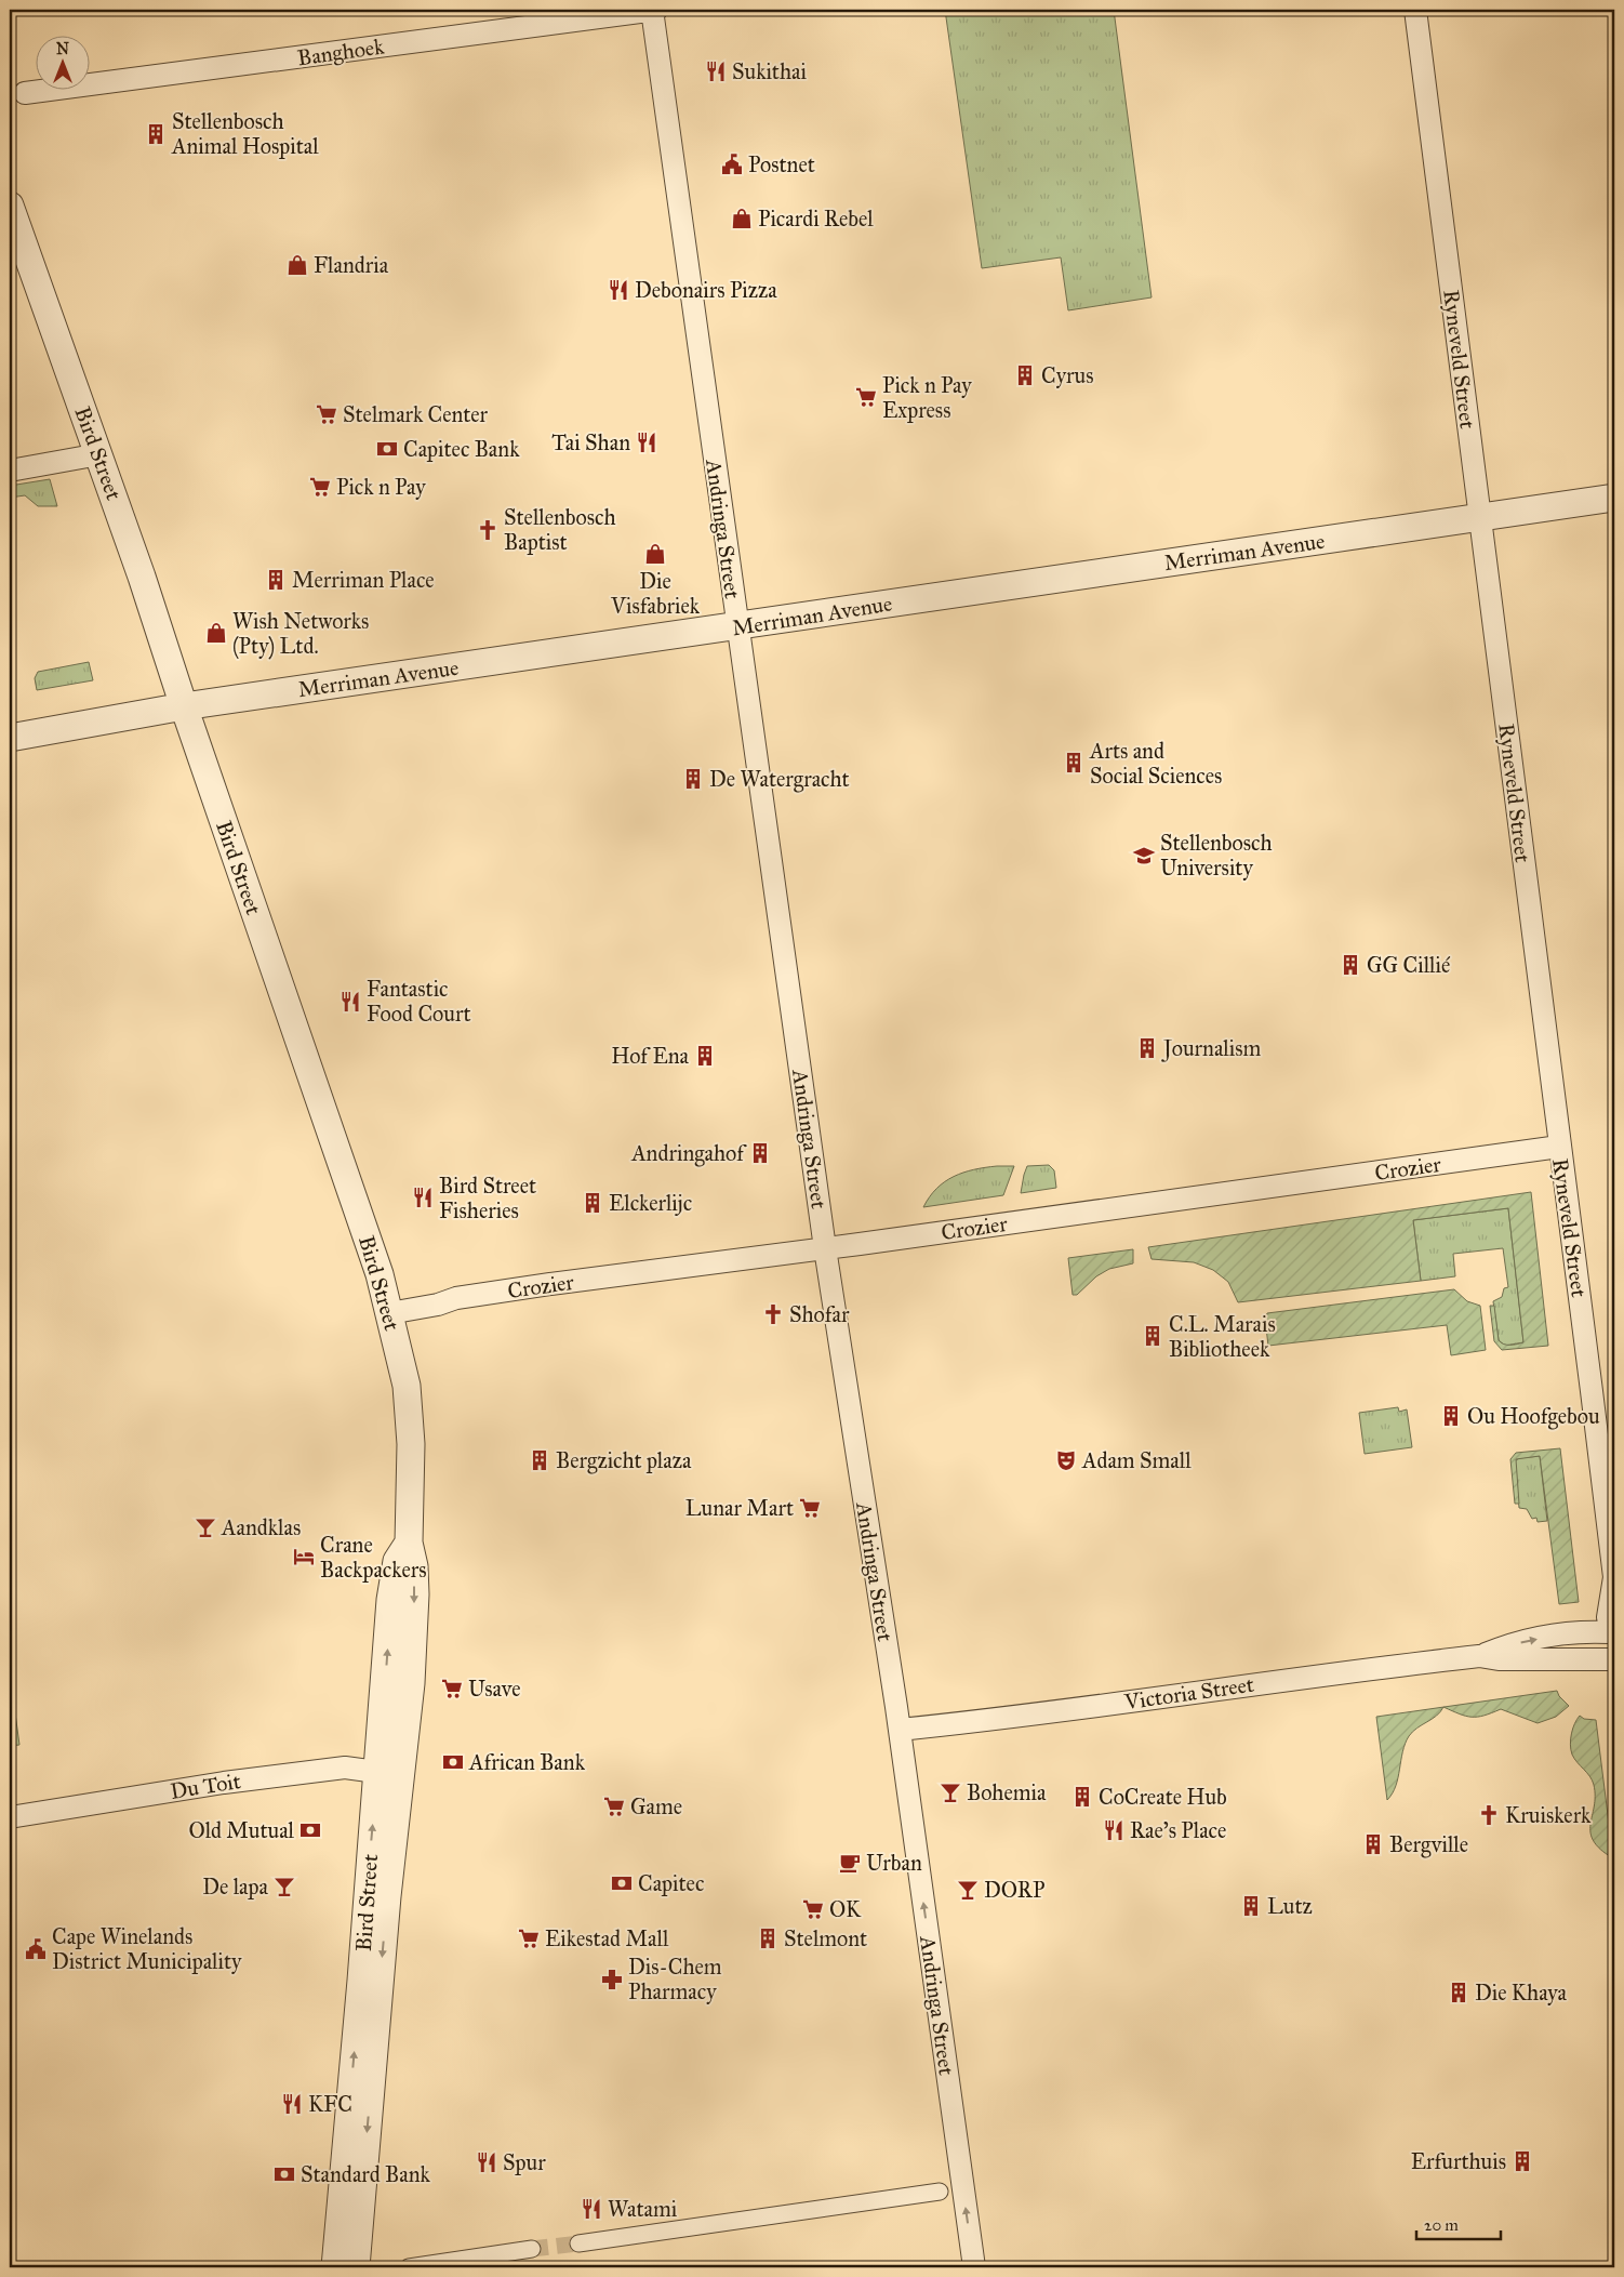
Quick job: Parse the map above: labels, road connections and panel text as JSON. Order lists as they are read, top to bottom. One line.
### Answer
{"streets":{"street":["Banghoek","Ryneveld Street","Bird Street","Andringa Street","Merriman Avenue","Crozier","Victoria Street","Du Toit"]},"crossings":[["Banghoek","Andringa Street"],["Ryneveld Street","Merriman Avenue"],["Ryneveld Street","Crozier"],["Ryneveld Street","Victoria Street"],["Bird Street","Merriman Avenue"],["Bird Street","Crozier"],["Bird Street","Du Toit"],["Andringa Street","Merriman Avenue"],["Andringa Street","Crozier"],["Andringa Street","Victoria Street"]],"places":{"restaurant":["Sukithai","Debonairs Pizza","Tai Shan","Fantastic Food Court","Bird Street Fisheries","Rae's Place","KFC","Spur","Watami"],"building":["Stellenbosch Animal Hospital","Cyrus","Merriman Place","Arts and Social Sciences","De Watergracht","GG Cillié","Journalism","Hof Ena","Andringahof","Elckerlijc","C.L. Marais Bibliotheek","Ou Hoofgebou","Bergzicht plaza","CoCreate Hub","Bergville","Lutz","Stelmont","Die Khaya","Erfurthuis"],"public building":["Postnet","Cape Winelands District Municipality"],"shop":["Picardi Rebel","Flandria","Die Visfabriek","Wish Networks (Pty) Ltd."],"supermarket":["Pick n Pay Express","Stelmark Center","Pick n Pay","Lunar Mart","Usave","Game","OK","Eikestad Mall"],"bank":["Capitec Bank","African Bank","Old Mutual","Capitec","Standard Bank"],"church":["Stellenbosch Baptist","Shofar","Kruiskerk"],"school or university":["Stellenbosch University"],"theatre":["Adam Small"],"bar":["Aandklas","Bohemia","De lapa","DORP"],"hotel":["Crane Backpackers"],"cafe":["Urban"],"pharmacy":["Dis-Chem Pharmacy"]},"scale_bar":"20 m","north":"top"}
